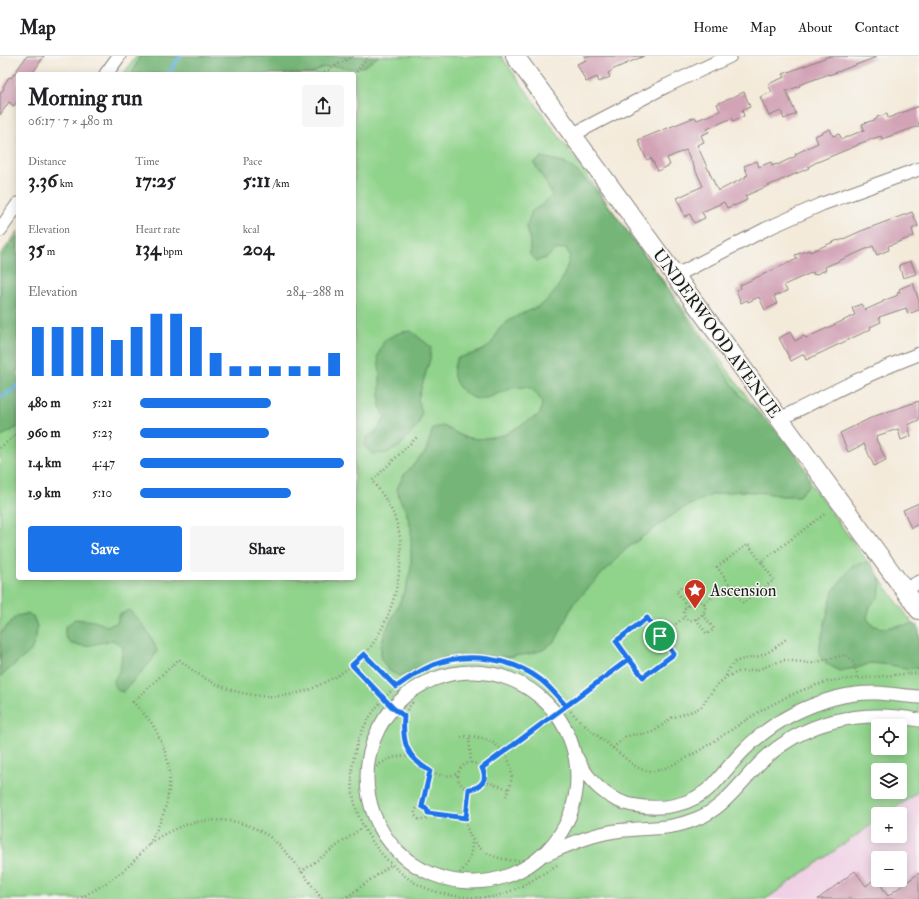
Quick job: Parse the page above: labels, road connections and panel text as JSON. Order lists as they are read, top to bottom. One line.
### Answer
{"streets":{"main road":["UNDERWOOD AVENUE"]},"places":{"place":["Ascension"]},"page":{"header":"Map","nav":["Home","Map","About","Contact"],"heading":["Morning run","06:17 · 7 × 480 m"],"stats":[["Distance","3.36 km"],["Time","17:25"],["Pace","5:11 /km"],["Elevation","35 m"],["Heart rate","134 bpm"],["kcal","204"]],"chart":["Elevation","284–288 m"],"list":[{"name":"480 m","note":"5:21"},{"name":"960 m","note":"5:23"},{"name":"1.4 km","note":"4:47"},{"name":"1.9 km","note":"5:10"}],"buttons":["Save","Share"],"map_buttons":["+","−"]}}
